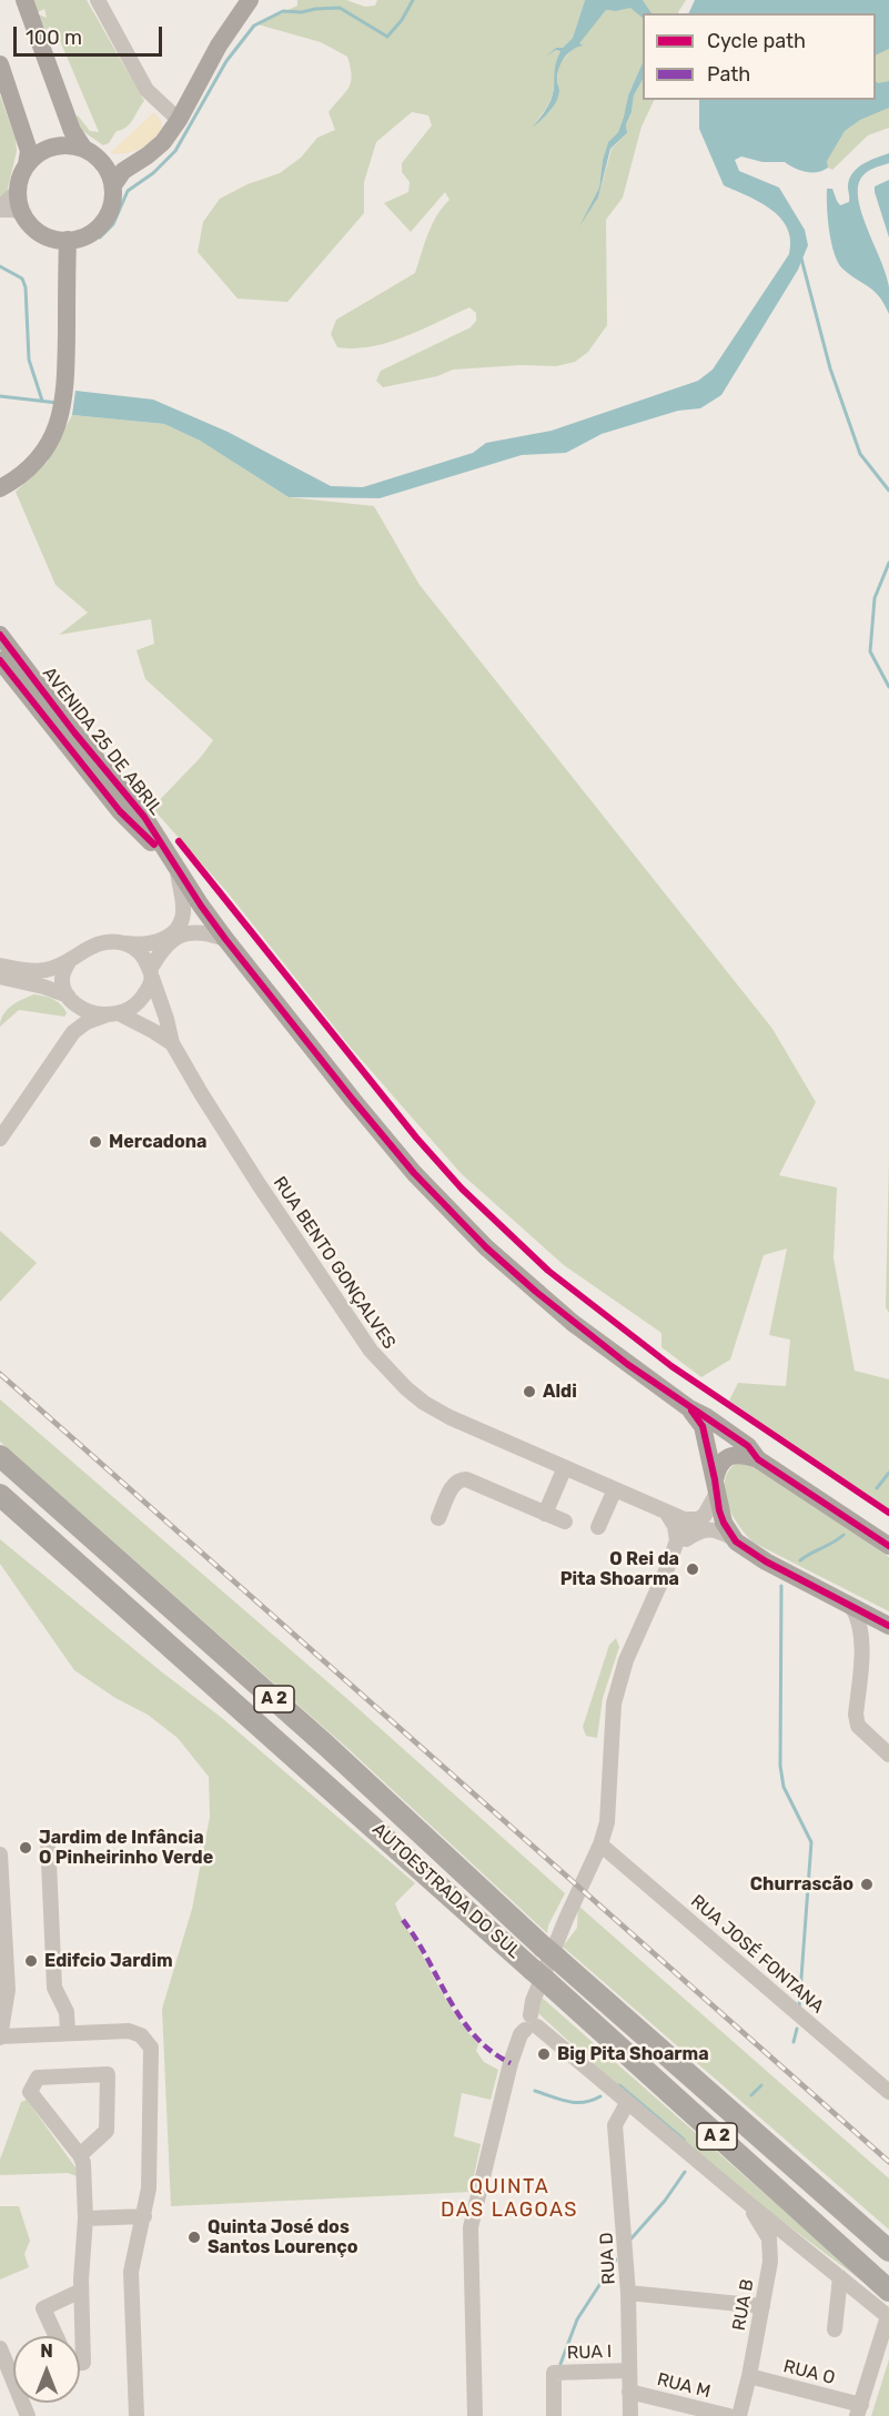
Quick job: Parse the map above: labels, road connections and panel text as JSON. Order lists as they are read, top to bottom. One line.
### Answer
{"streets":{"highway":["A 2","AUTOESTRADA DO SUL"],"main road":["AVENIDA 25 DE ABRIL"],"street":["RUA BENTO GONÇALVES","RUA JOSÉ FONTANA","RUA D","RUA B","RUA I","RUA O","RUA M"]},"crossings":[["RUA D","RUA I"],["RUA D","RUA M"],["RUA B","RUA O"]],"districts":["QUINTA DAS LAGOAS"],"places":["Mercadona","Aldi","O Rei da Pita Shoarma","Jardim de Infância O Pinheirinho Verde","Churrascão","Edifcio Jardim","Big Pita Shoarma","Quinta José dos Santos Lourenço"],"legend":["Cycle path","Path"],"scale_bar":"100 m","north":"top"}
